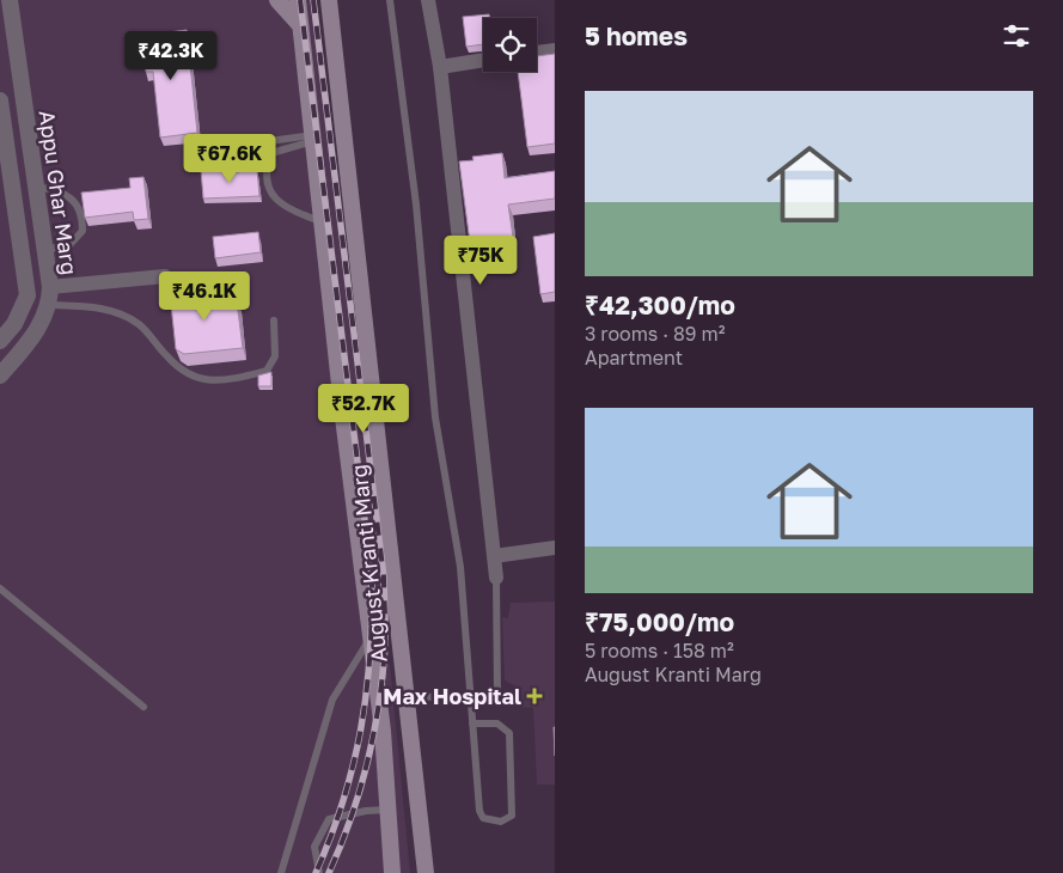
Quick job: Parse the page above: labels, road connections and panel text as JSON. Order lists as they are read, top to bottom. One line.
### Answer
{"streets":{"main road":["August Kranti Marg"],"street":["Appu Ghar Marg"]},"places":{"health":["Max Hospital"]},"page":{"heading":"5 homes","price":["₹42.3K","₹67.6K","₹75K","₹46.1K","₹52.7K"],"list":[{"name":"₹42,300/mo","note":"3 rooms · 89 m² · Apartment"},{"name":"₹75,000/mo","note":"5 rooms · 158 m² · August Kranti Marg"}]}}
